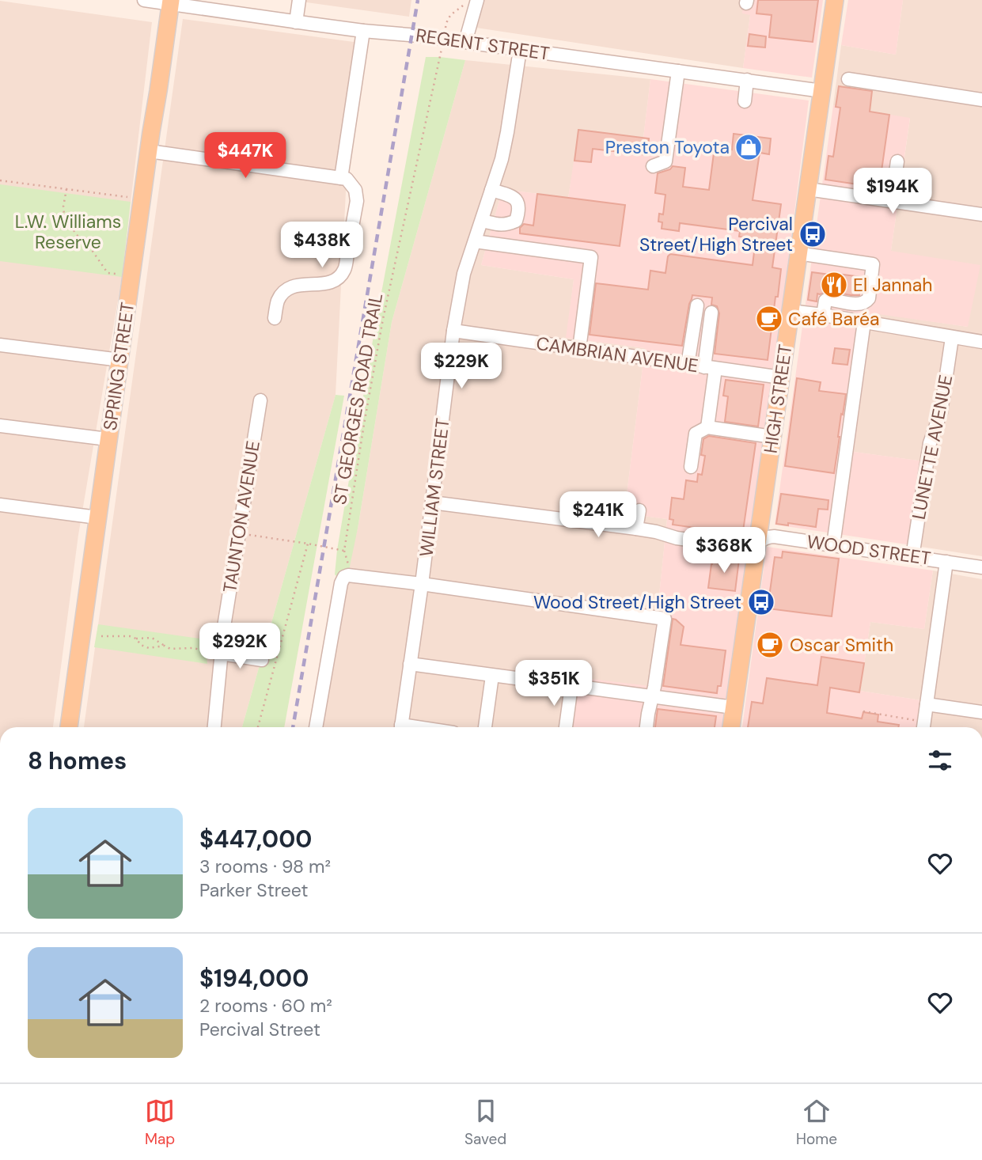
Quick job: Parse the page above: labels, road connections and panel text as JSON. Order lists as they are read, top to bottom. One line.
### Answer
{"streets":{"main road":["SPRING STREET","HIGH STREET"],"street":["REGENT STREET","CAMBRIAN AVENUE","LUNETTE AVENUE","WILLIAM STREET","TAUNTON AVENUE","WOOD STREET"],"path":["ST GEORGES ROAD TRAIL"]},"crossings":[["REGENT STREET","SPRING STREET"],["REGENT STREET","ST GEORGES ROAD TRAIL"],["REGENT STREET","HIGH STREET"],["REGENT STREET","WILLIAM STREET"],["CAMBRIAN AVENUE","HIGH STREET"],["CAMBRIAN AVENUE","WILLIAM STREET"],["HIGH STREET","WOOD STREET"],["LUNETTE AVENUE","WOOD STREET"],["WILLIAM STREET","WOOD STREET"]],"parks":["L.W. Williams Reserve"],"places":{"shop":["Preston Toyota"],"bus stop":["Percival Street/High Street","Wood Street/High Street"],"restaurant":["El Jannah"],"cafe":["Café Baréa","Oscar Smith"]},"page":{"price":["$447K","$194K","$438K","$229K","$241K","$368K","$292K","$351K"],"heading":"8 homes","list":[{"name":"$447,000","note":"3 rooms · 98 m² · Parker Street"},{"name":"$194,000","note":"2 rooms · 60 m² · Percival Street"}],"tabs":["Map","Saved","Home"]}}
